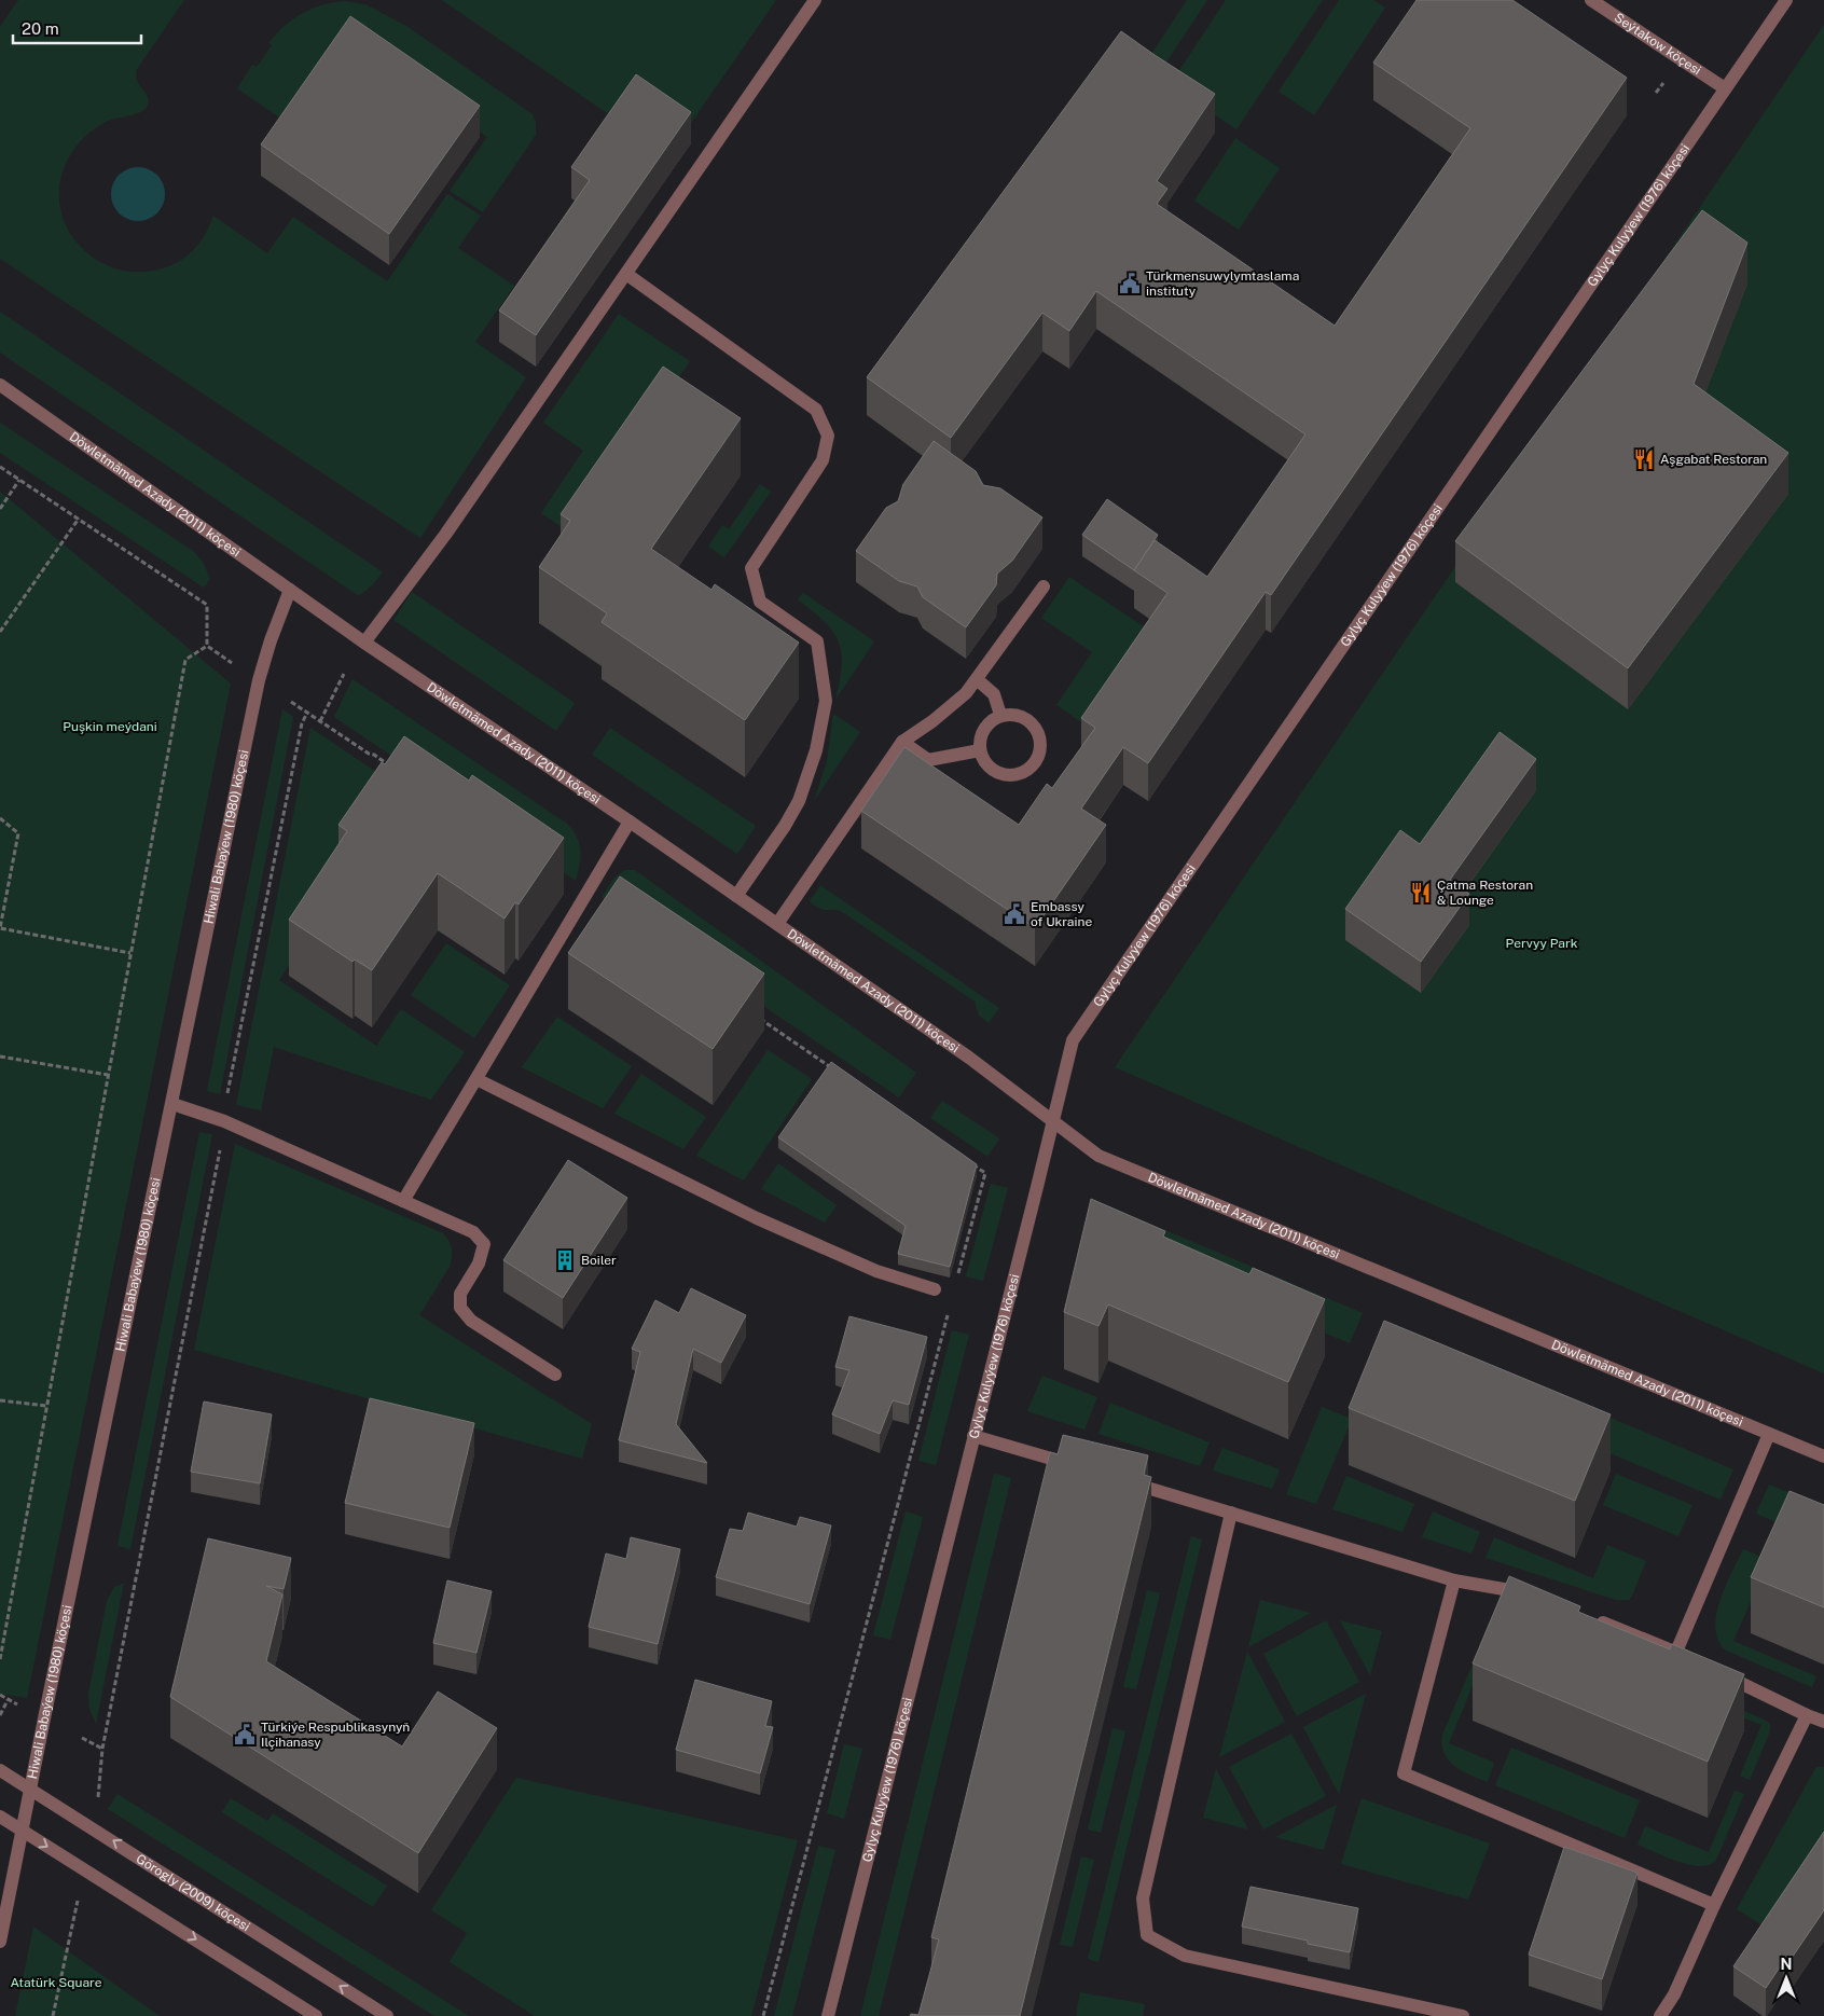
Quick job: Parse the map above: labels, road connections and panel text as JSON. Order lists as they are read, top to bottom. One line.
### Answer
{"streets":{"street":["Seýtakow köçesi","Gylyç Kulyýew (1976) köçesi","Döwletmämed Azady (2011) köçesi","Hiwali Babaýew (1980) köçesi","Görogly (2009) köçesi"]},"crossings":[["Seýtakow köçesi","Gylyç Kulyýew (1976) köçesi"],["Gylyç Kulyýew (1976) köçesi","Döwletmämed Azady (2011) köçesi"],["Döwletmämed Azady (2011) köçesi","Hiwali Babaýew (1980) köçesi"],["Hiwali Babaýew (1980) köçesi","Görogly (2009) köçesi"]],"parks":["Puşkin meýdani","Pervyy Park","Atatürk Square"],"places":{"public building":["Türkmensuwylymtaslama instituty","Embassy of Ukraine","Türkiýe Respublikasynyň Ilçihanasy"],"restaurant":["Aşgabat Restoran","Çatma Restoran & Lounge"],"building":["Boiler"]},"scale_bar":"20 m","north":"top"}
